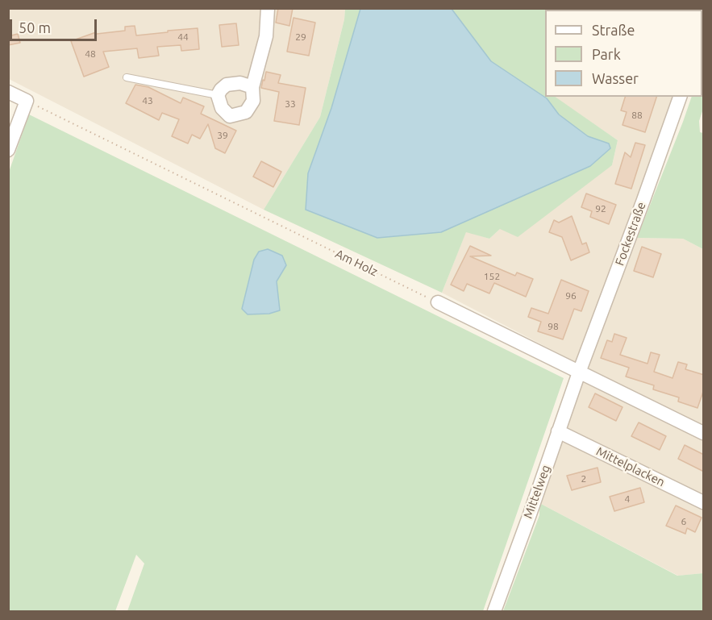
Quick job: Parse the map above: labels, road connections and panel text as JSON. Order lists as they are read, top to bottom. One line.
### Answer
{"streets":{"street":["Fockestraße","Mittelplacken","Mittelweg"],"path":["Am Holz"]},"crossings":[["Fockestraße","Mittelweg"],["Mittelplacken","Mittelweg"]],"house_numbers":["44","29","48","43","33","88","39","92","152","96","98","2","4","6"],"legend":["Straße","Park","Wasser"],"scale_bar":"50 m"}
